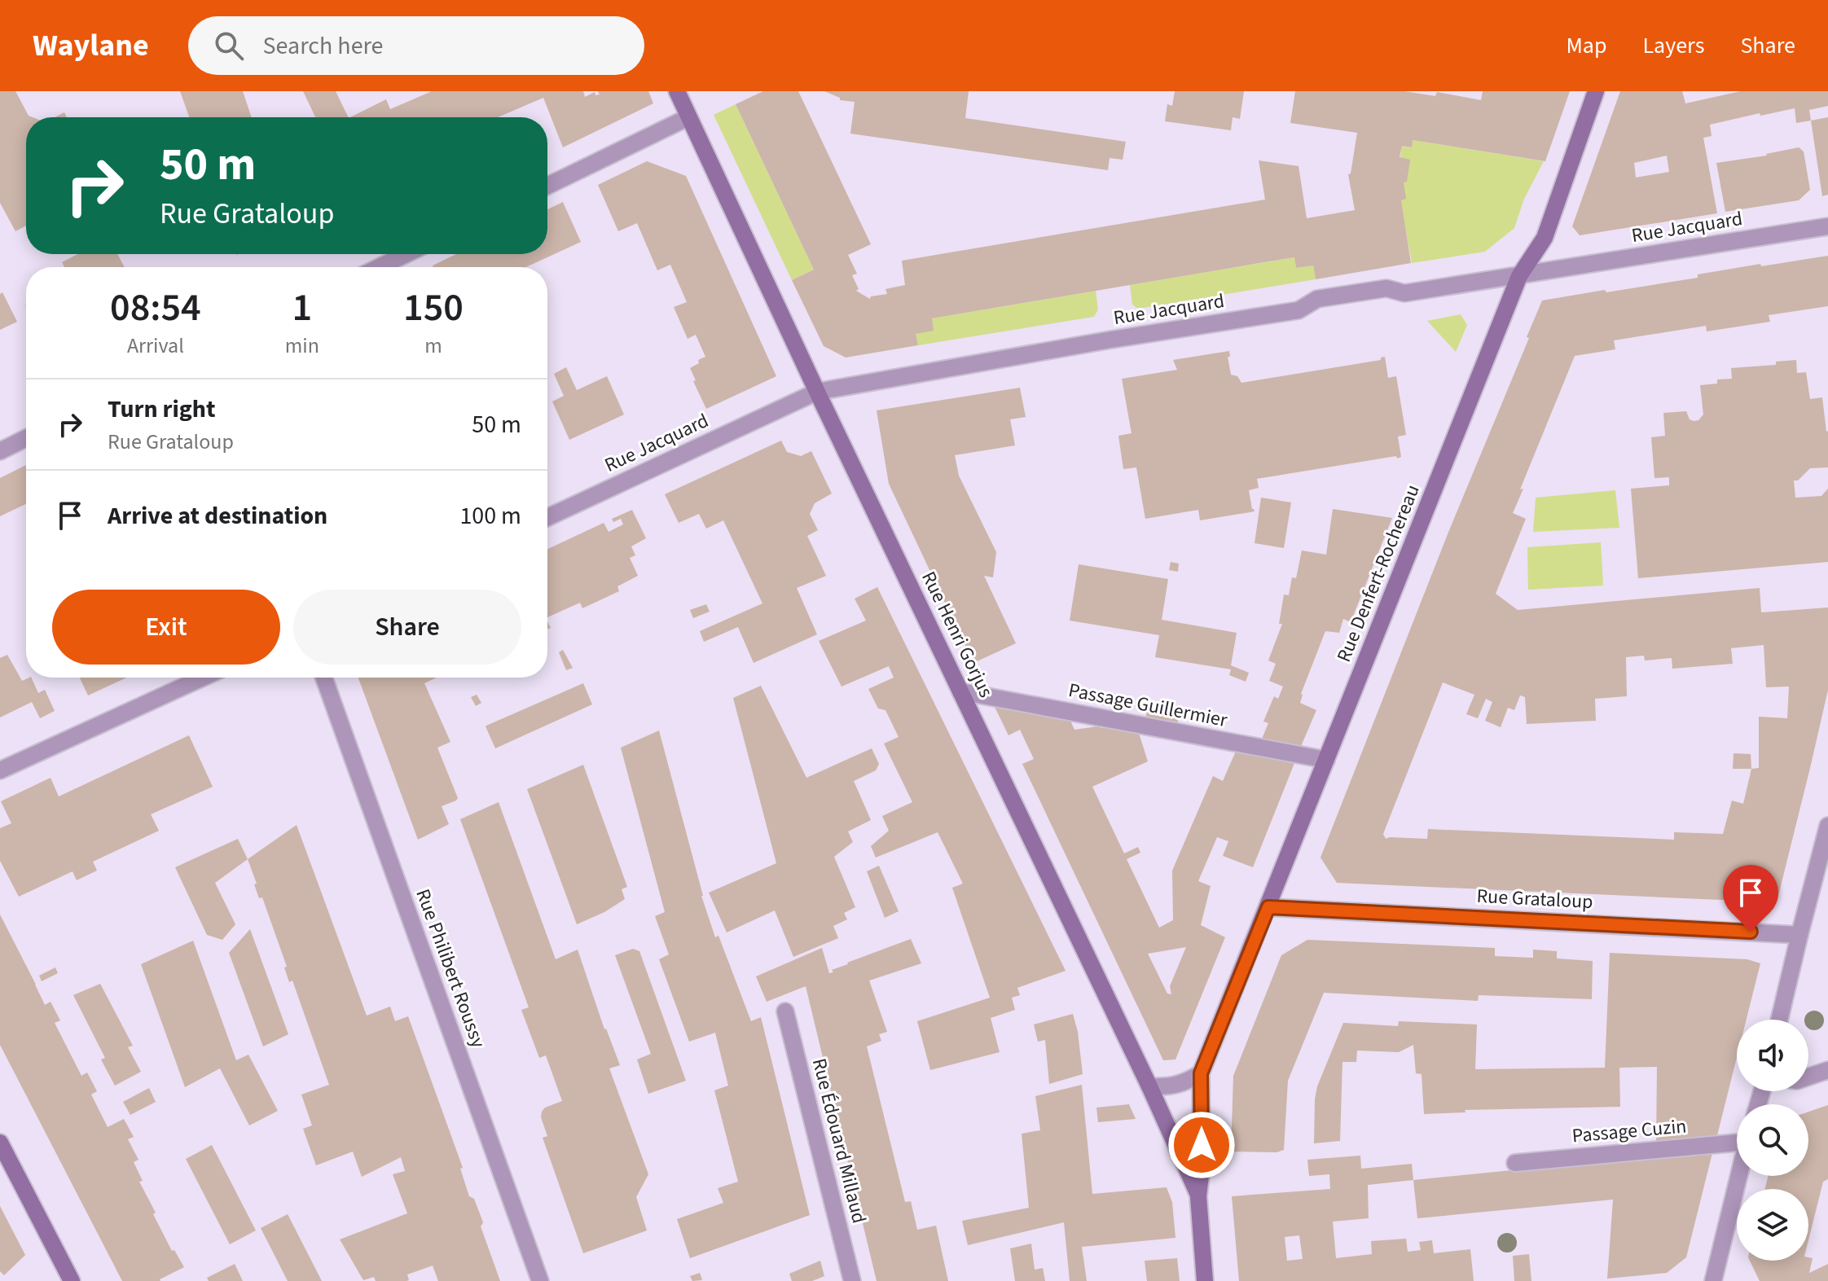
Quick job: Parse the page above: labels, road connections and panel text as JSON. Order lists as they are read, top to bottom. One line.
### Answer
{"streets":{"street":["Rue Jacquard","Rue Denfert-Rochereau","Rue Henri Gorjus","Passage Guillermier","Rue Grataloup","Rue Philibert Roussy","Passage Cuzin","Rue Édouard Millaud"]},"crossings":[["Rue Jacquard","Rue Denfert-Rochereau"],["Rue Jacquard","Rue Henri Gorjus"],["Rue Denfert-Rochereau","Rue Henri Gorjus"],["Rue Denfert-Rochereau","Passage Guillermier"],["Rue Denfert-Rochereau","Rue Grataloup"],["Rue Henri Gorjus","Passage Guillermier"]],"page":{"header":"Waylane","search":"Search here","nav":["Map","Layers","Share"],"turn":["50 m","Rue Grataloup"],"eta":["08:54","Arrival","1","min","150","m"],"list":[{"name":"Turn right","note":"Rue Grataloup","value":"50 m"},{"name":"Arrive at destination","value":"100 m"}],"buttons":["Exit","Share"]}}
